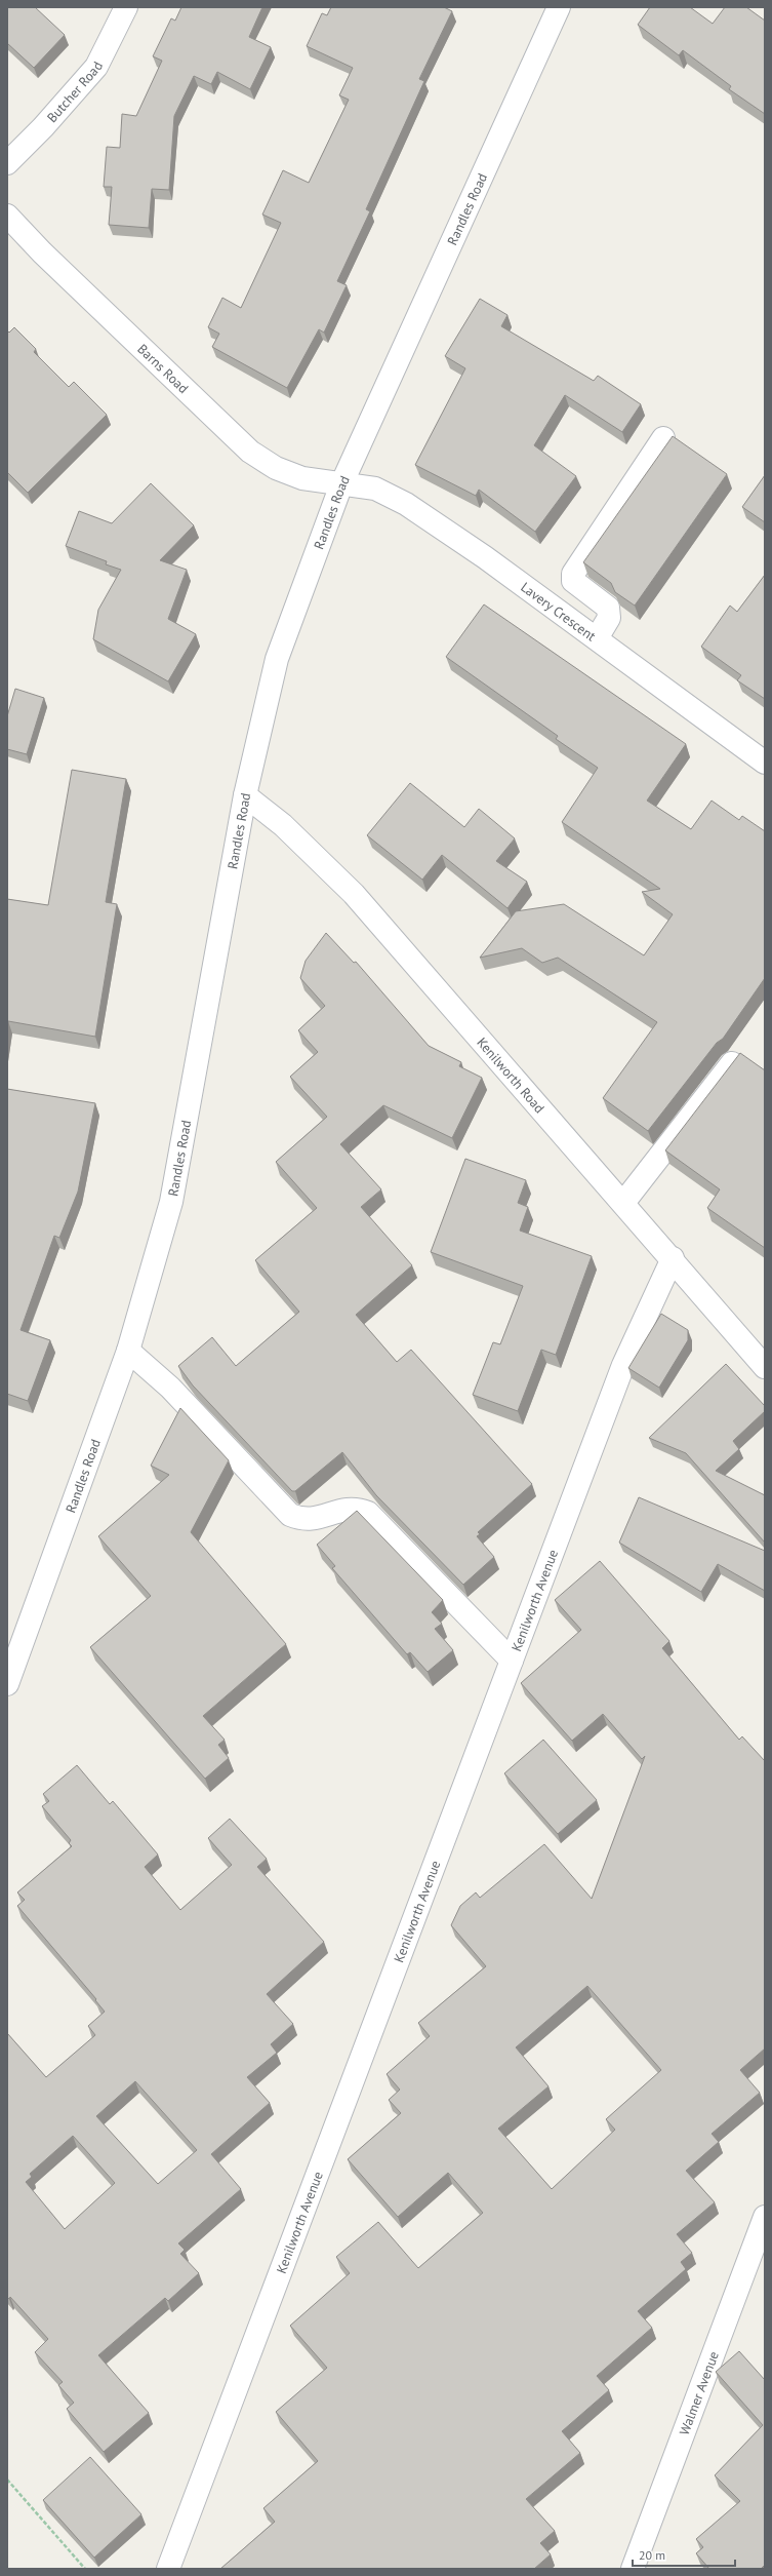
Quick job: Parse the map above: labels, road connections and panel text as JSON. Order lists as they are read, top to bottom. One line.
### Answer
{"streets":{"street":["Butcher Road","Randles Road","Barns Road","Lavery Crescent","Kenilworth Road","Kenilworth Avenue","Walmer Avenue"]},"crossings":[["Randles Road","Barns Road"],["Randles Road","Lavery Crescent"],["Randles Road","Kenilworth Road"],["Barns Road","Lavery Crescent"],["Kenilworth Road","Kenilworth Avenue"]],"scale_bar":"20 m"}
